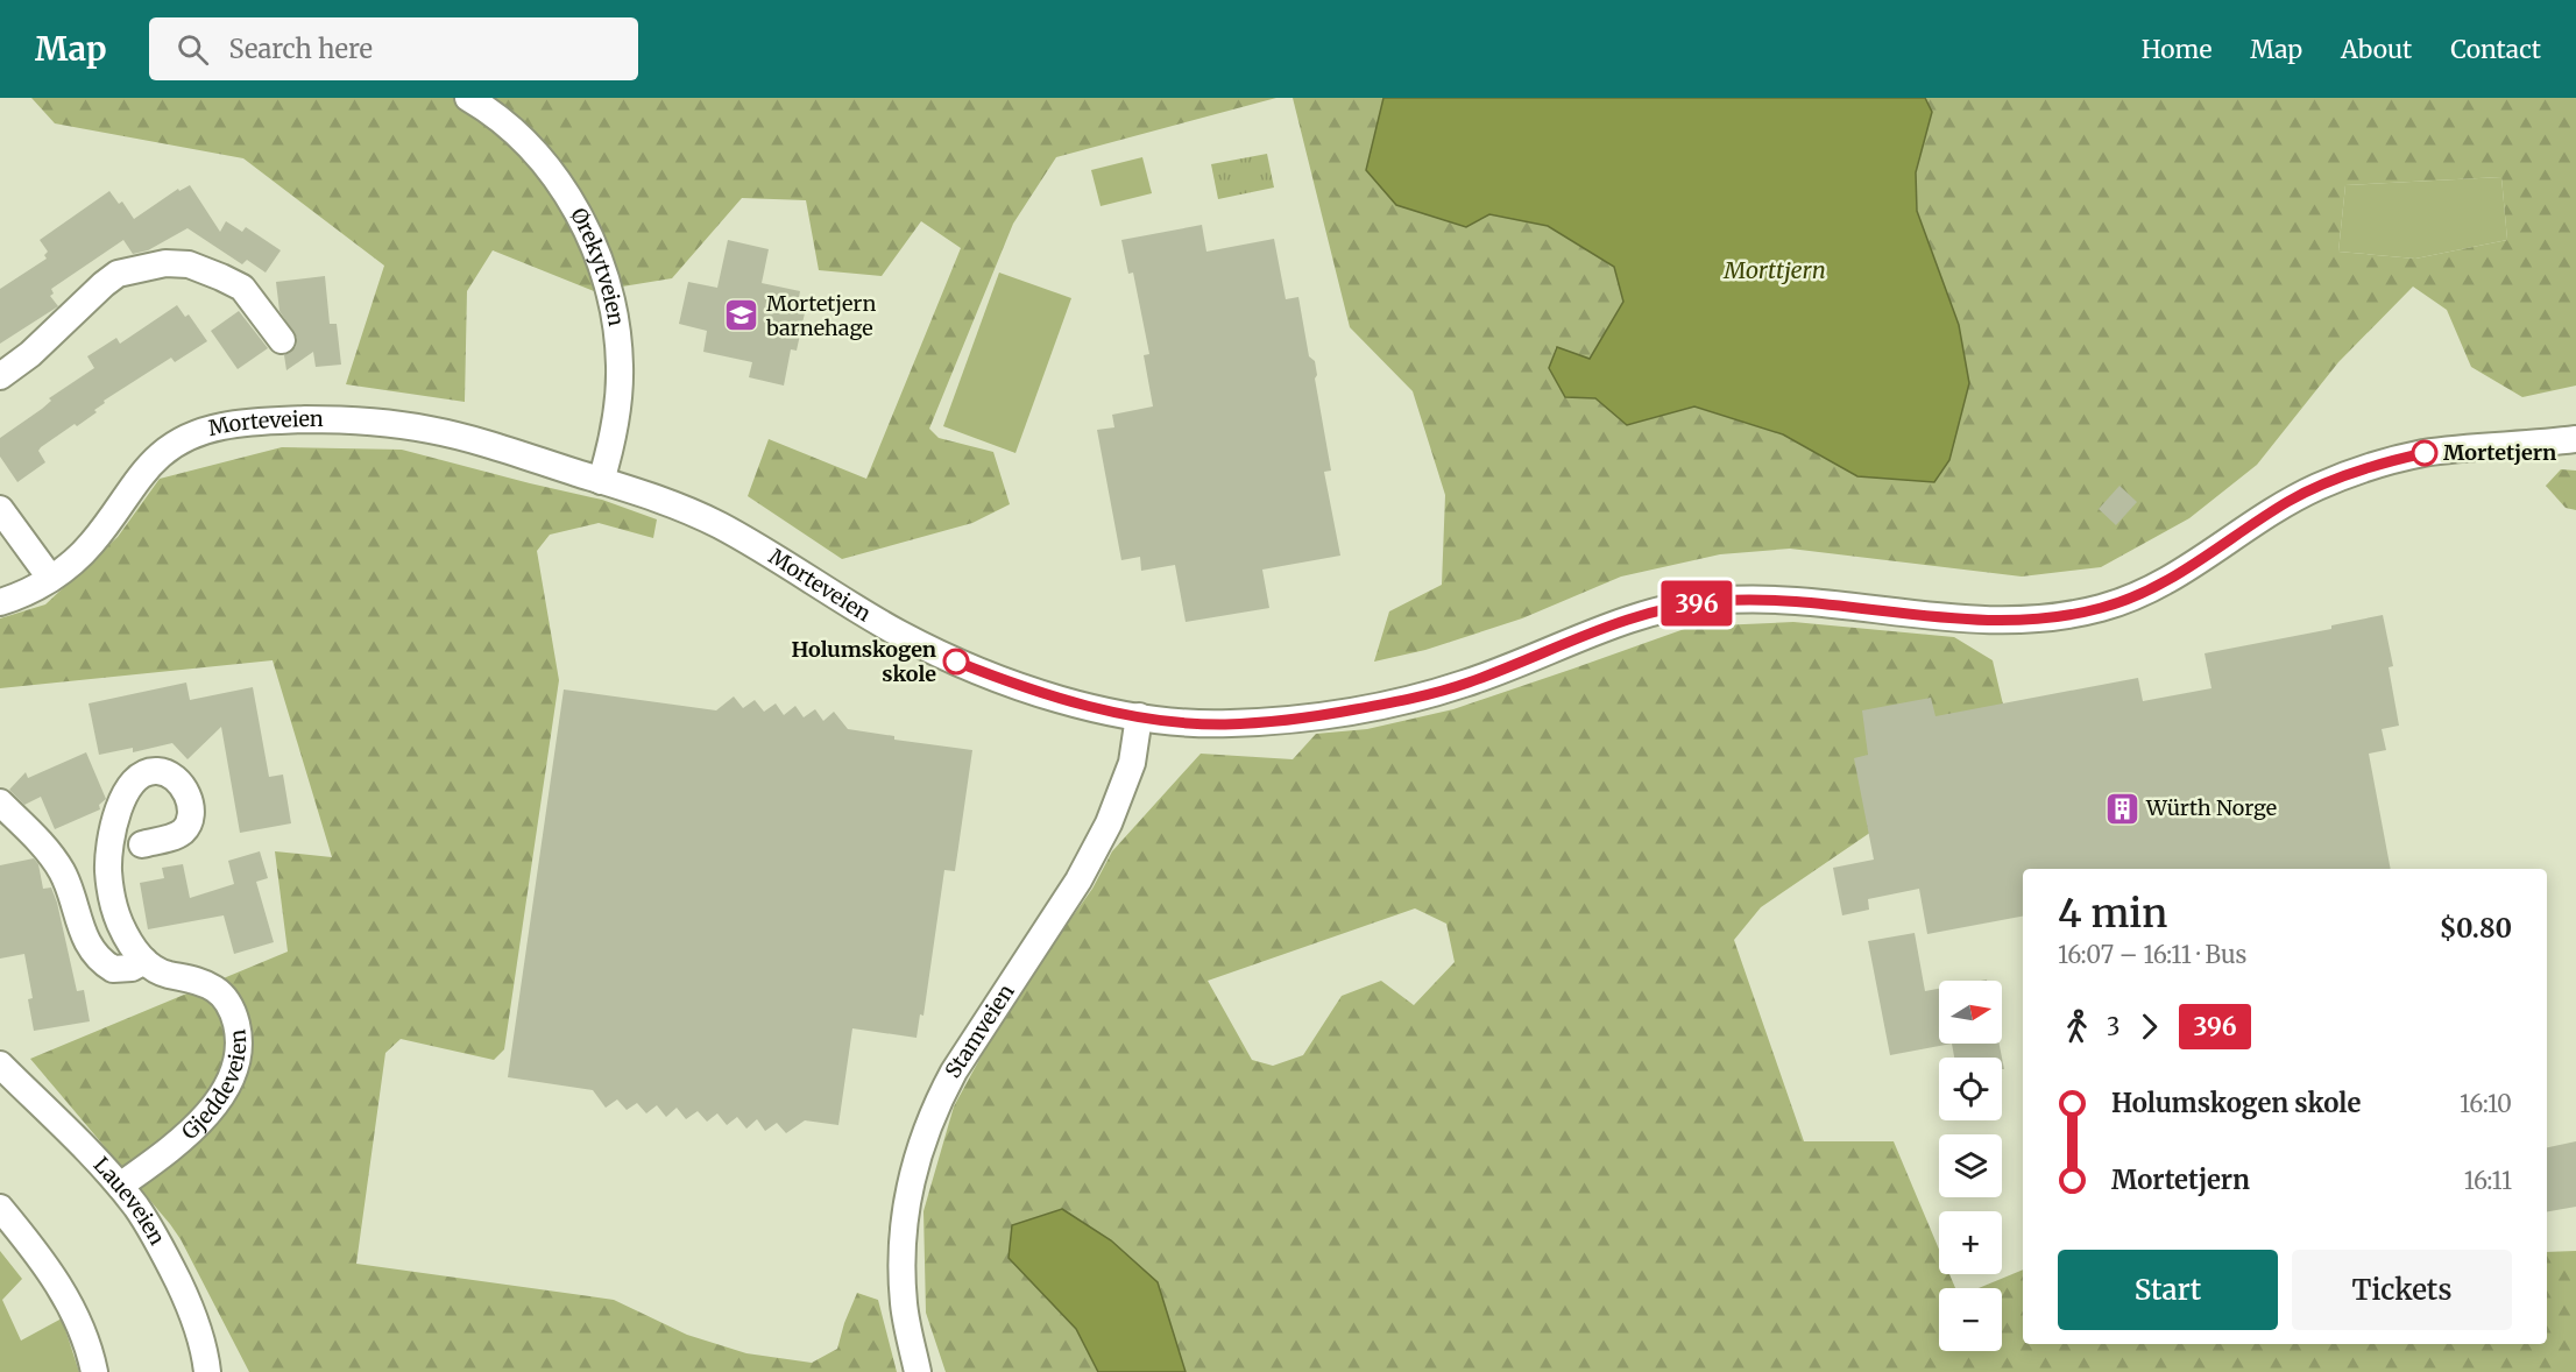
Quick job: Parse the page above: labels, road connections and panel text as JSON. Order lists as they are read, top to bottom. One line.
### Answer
{"streets":{"street":["Ørekytveien","Morteveien","Stamveien","Gjeddeveien","Laueveien"]},"crossings":[["Ørekytveien","Morteveien"],["Morteveien","Stamveien"],["Gjeddeveien","Laueveien"]],"water":["Morttjern"],"places":{"school or university":["Mortetjern barnehage"],"other":["Mortetjern","Holumskogen skole"],"building":["Würth Norge"]},"lines":["bus line 396"],"north":"right","page":{"header":"Map","search":"Search here","nav":["Home","Map","About","Contact"],"on_map":"396","heading":["4 min","16:07 – 16:11 · Bus","$0.80"],"map_buttons":["+","−"],"legs":["3","396"],"list":[{"name":"Holumskogen skole","value":"16:10"},{"name":"Mortetjern","value":"16:11"}],"buttons":["Start","Tickets"]}}
